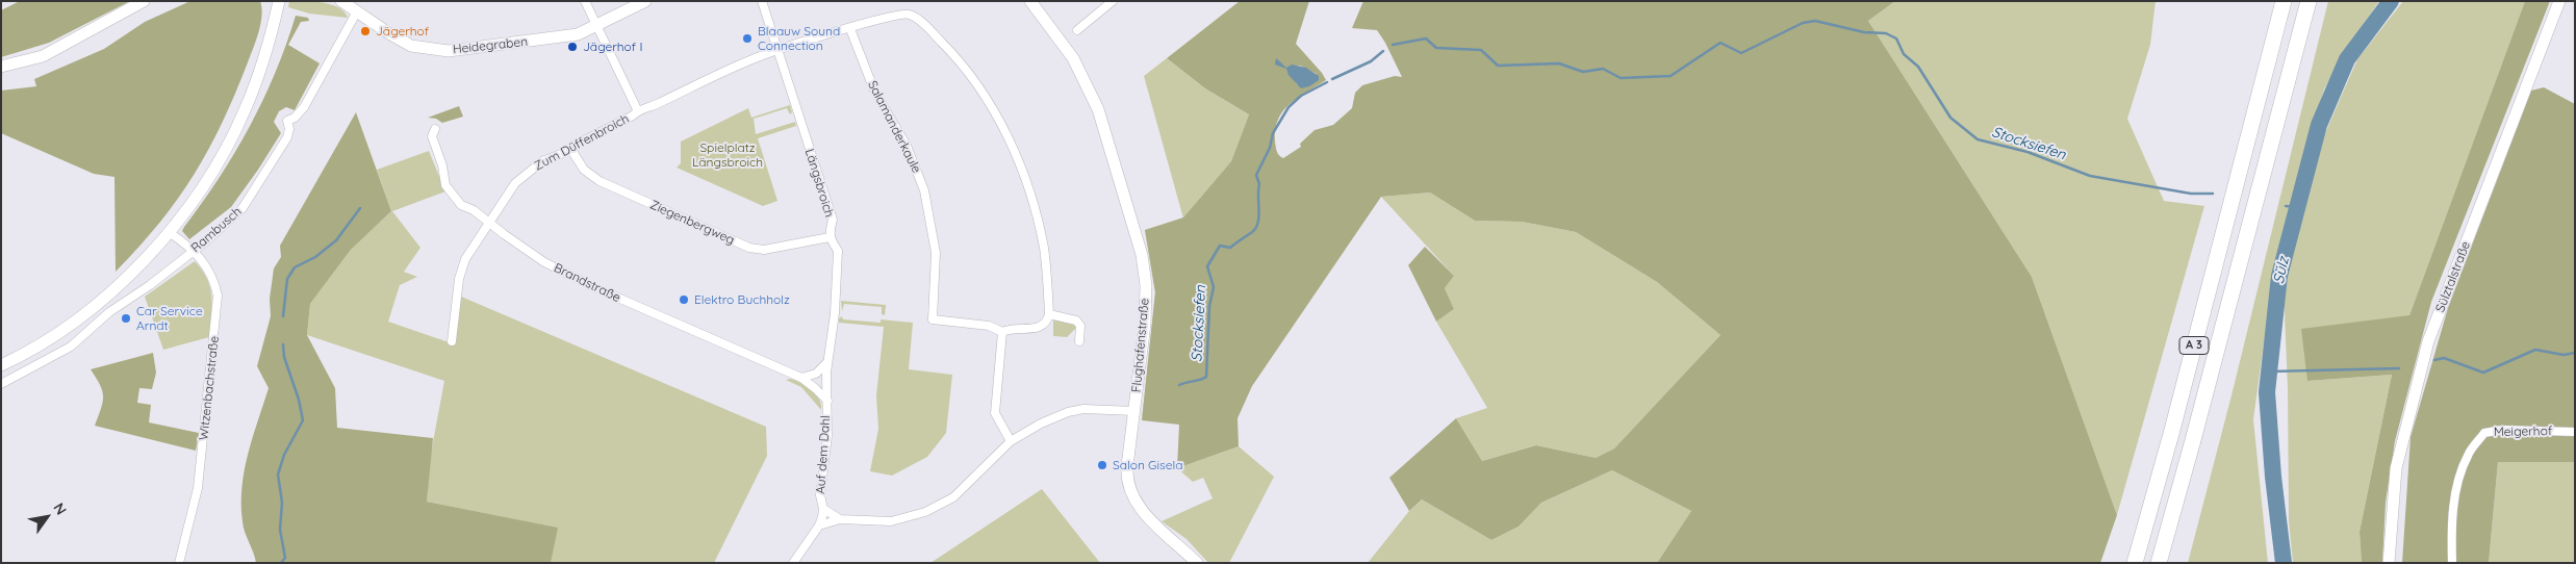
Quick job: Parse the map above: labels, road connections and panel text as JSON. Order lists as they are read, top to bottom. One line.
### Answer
{"streets":{"highway":["A 3"],"main road":["Heidegraben","Sülztalstraße","Flughafenstraße"],"street":["Salamanderkaule","Zum Düffenbroich","Längsbroich","Ziegenbergweg","Rambusch","Brandstraße","Witzenbachstraße","Meigerhof","Auf dem Dahl"]},"crossings":[["Heidegraben","Zum Düffenbroich"],["Heidegraben","Rambusch"],["Salamanderkaule","Zum Düffenbroich"],["Zum Düffenbroich","Längsbroich"],["Zum Düffenbroich","Ziegenbergweg"],["Zum Düffenbroich","Brandstraße"],["Längsbroich","Ziegenbergweg"],["Längsbroich","Brandstraße"],["Längsbroich","Auf dem Dahl"],["Rambusch","Witzenbachstraße"],["Brandstraße","Auf dem Dahl"]],"water":["Stocksiefen","Sülz"],"parks":["Spielplatz Längsbroich"],"places":["Jägerhof","Blaauw Sound Connection","Jägerhof I","Elektro Buchholz","Car Service Arndt","Salon Gisela"],"north":"top right"}
